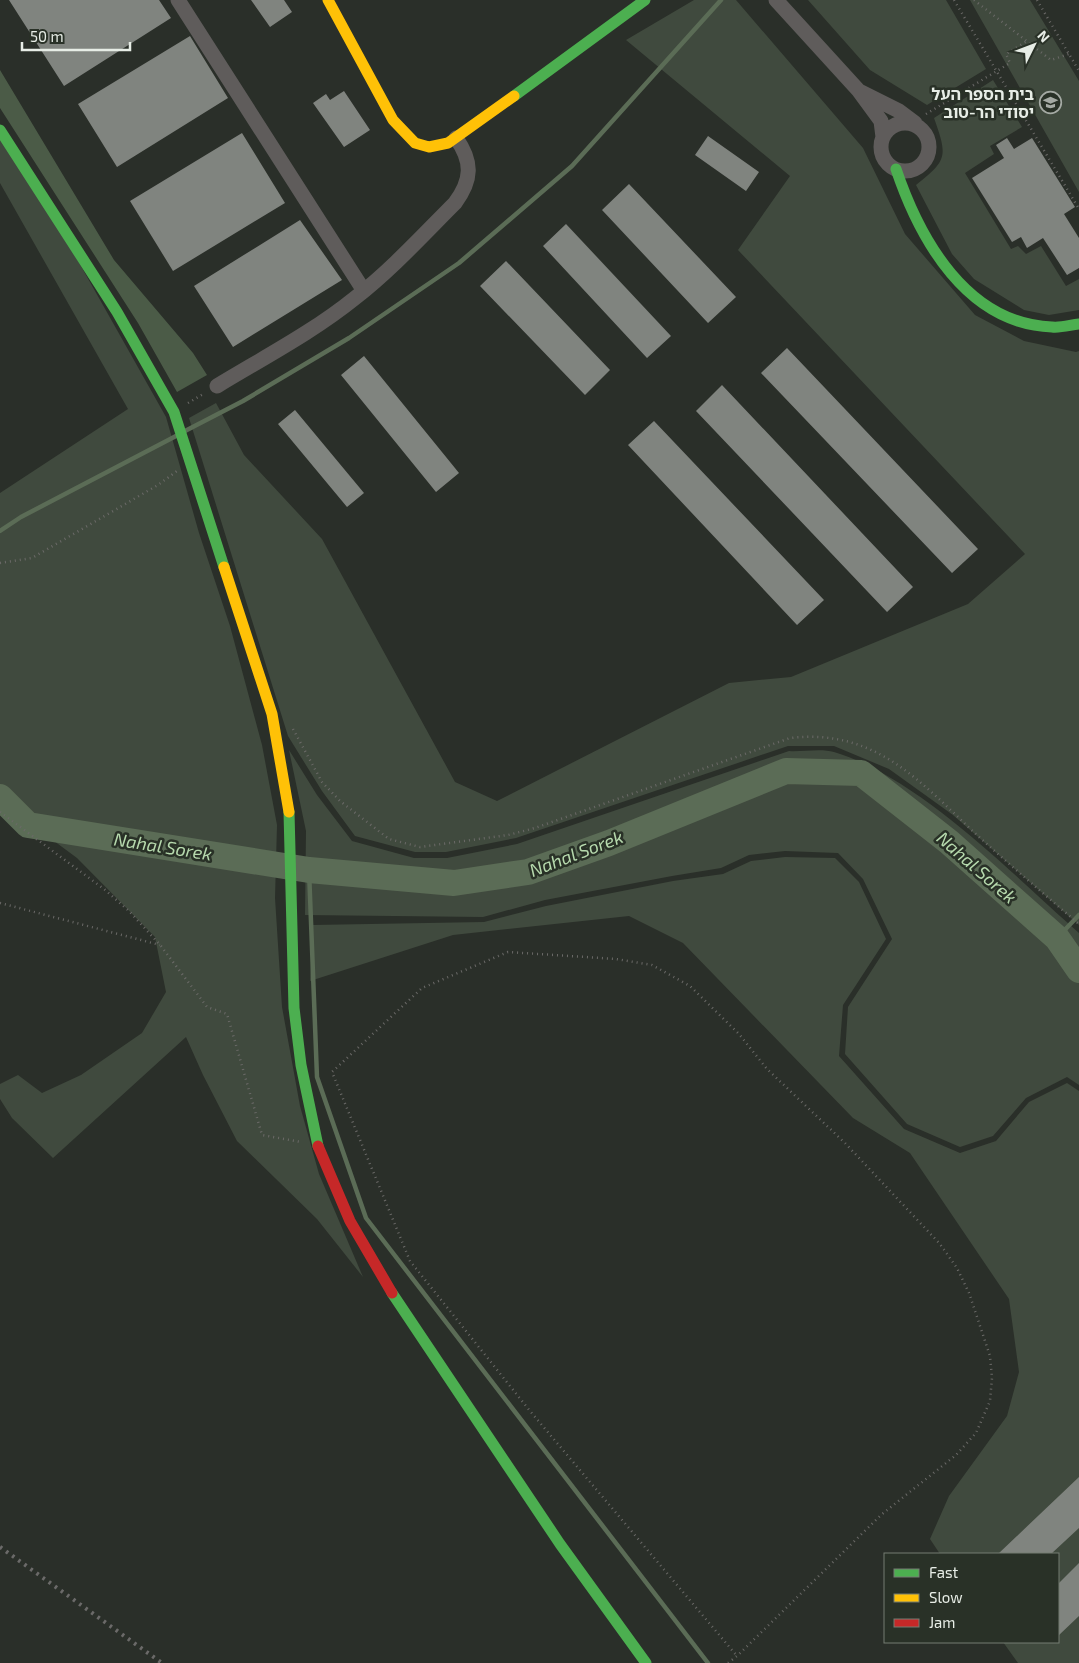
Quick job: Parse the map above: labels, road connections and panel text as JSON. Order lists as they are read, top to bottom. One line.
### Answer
{"water":["Nahal Sorek"],"places":{"school or university":["בית הספר העל יסודי הר-טוב"]},"legend":["Fast","Slow","Jam"],"scale_bar":"50 m","north":"top right"}
